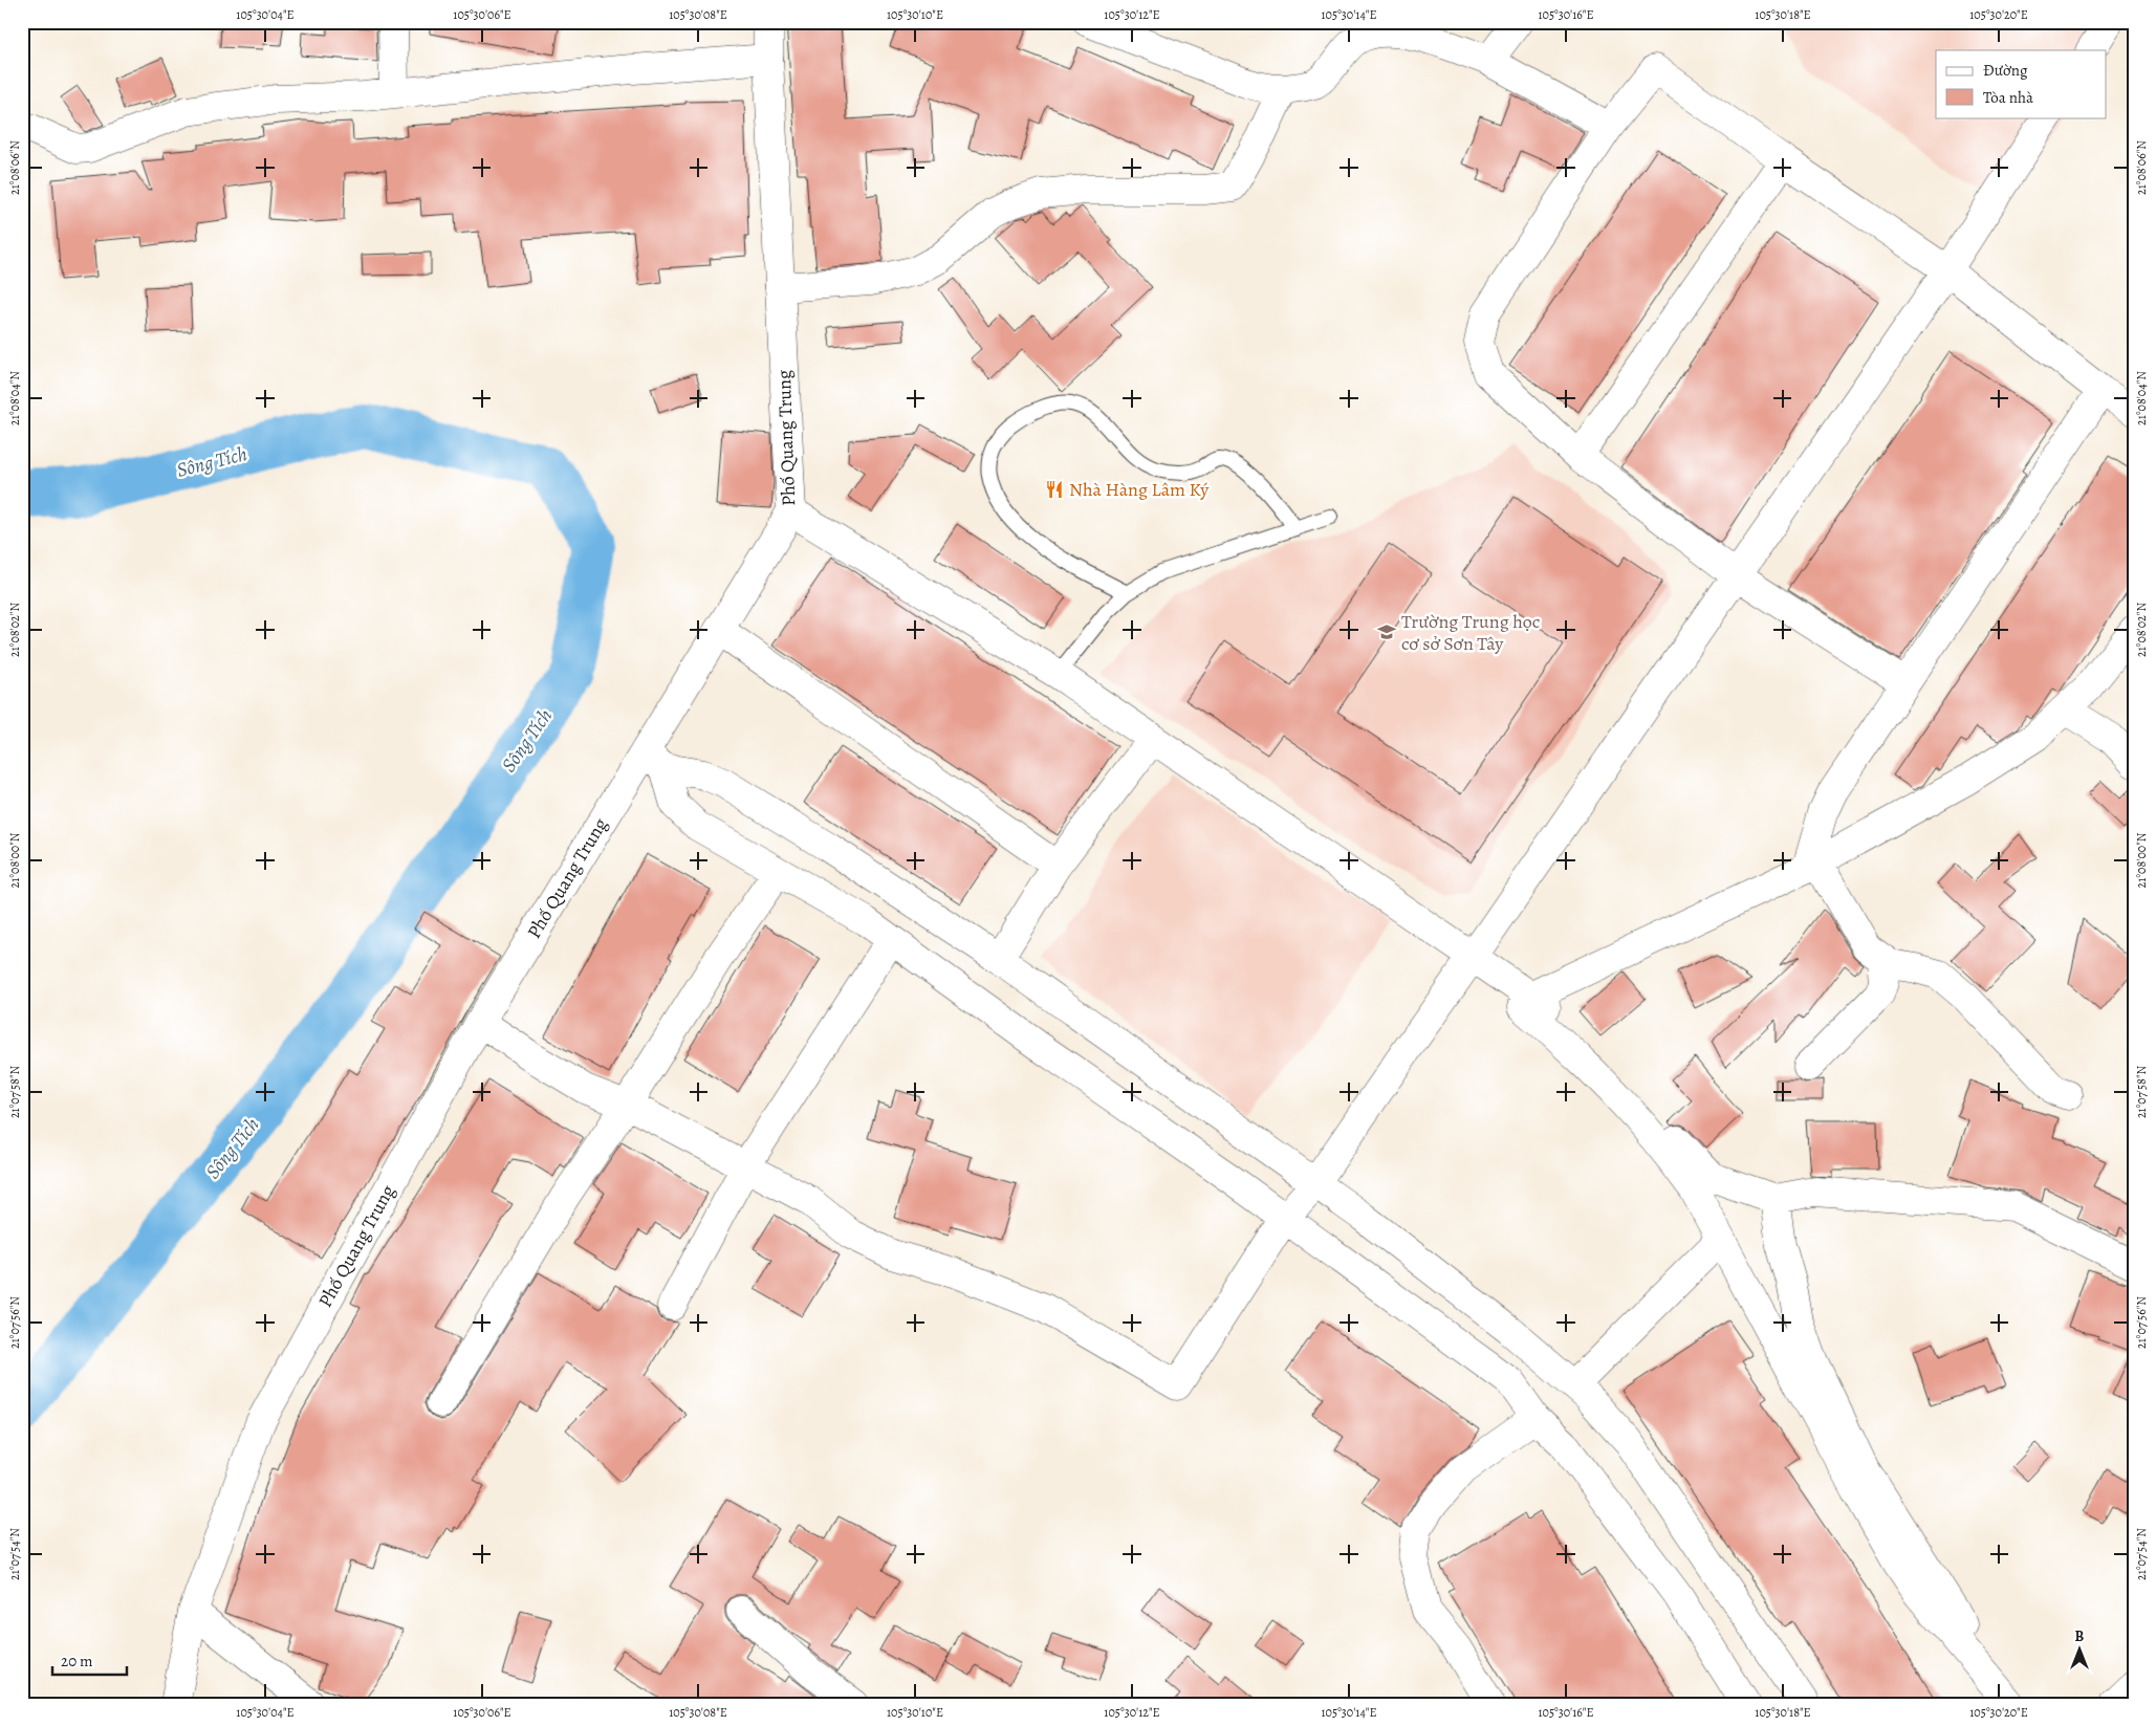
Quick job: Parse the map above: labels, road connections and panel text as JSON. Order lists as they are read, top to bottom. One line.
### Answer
{"streets":{"street":["Phố Quang Trung"]},"water":["Sông Tích"],"places":{"restaurant":["Nhà Hàng Lâm Ký"],"school or university":["Trường Trung học cơ sở Sơn Tây"]},"legend":["Đường","Tòa nhà"],"scale_bar":"20 m","north":"top","coordinates":["105°30'04\"E","105°30'06\"E","105°30'08\"E","105°30'10\"E","105°30'12\"E","105°30'14\"E","105°30'16\"E","105°30'18\"E","105°30'20\"E","21°08'06\"N","21°08'04\"N","21°08'02\"N","21°08'00\"N","21°07'58\"N","21°07'56\"N","21°07'54\"N"]}
